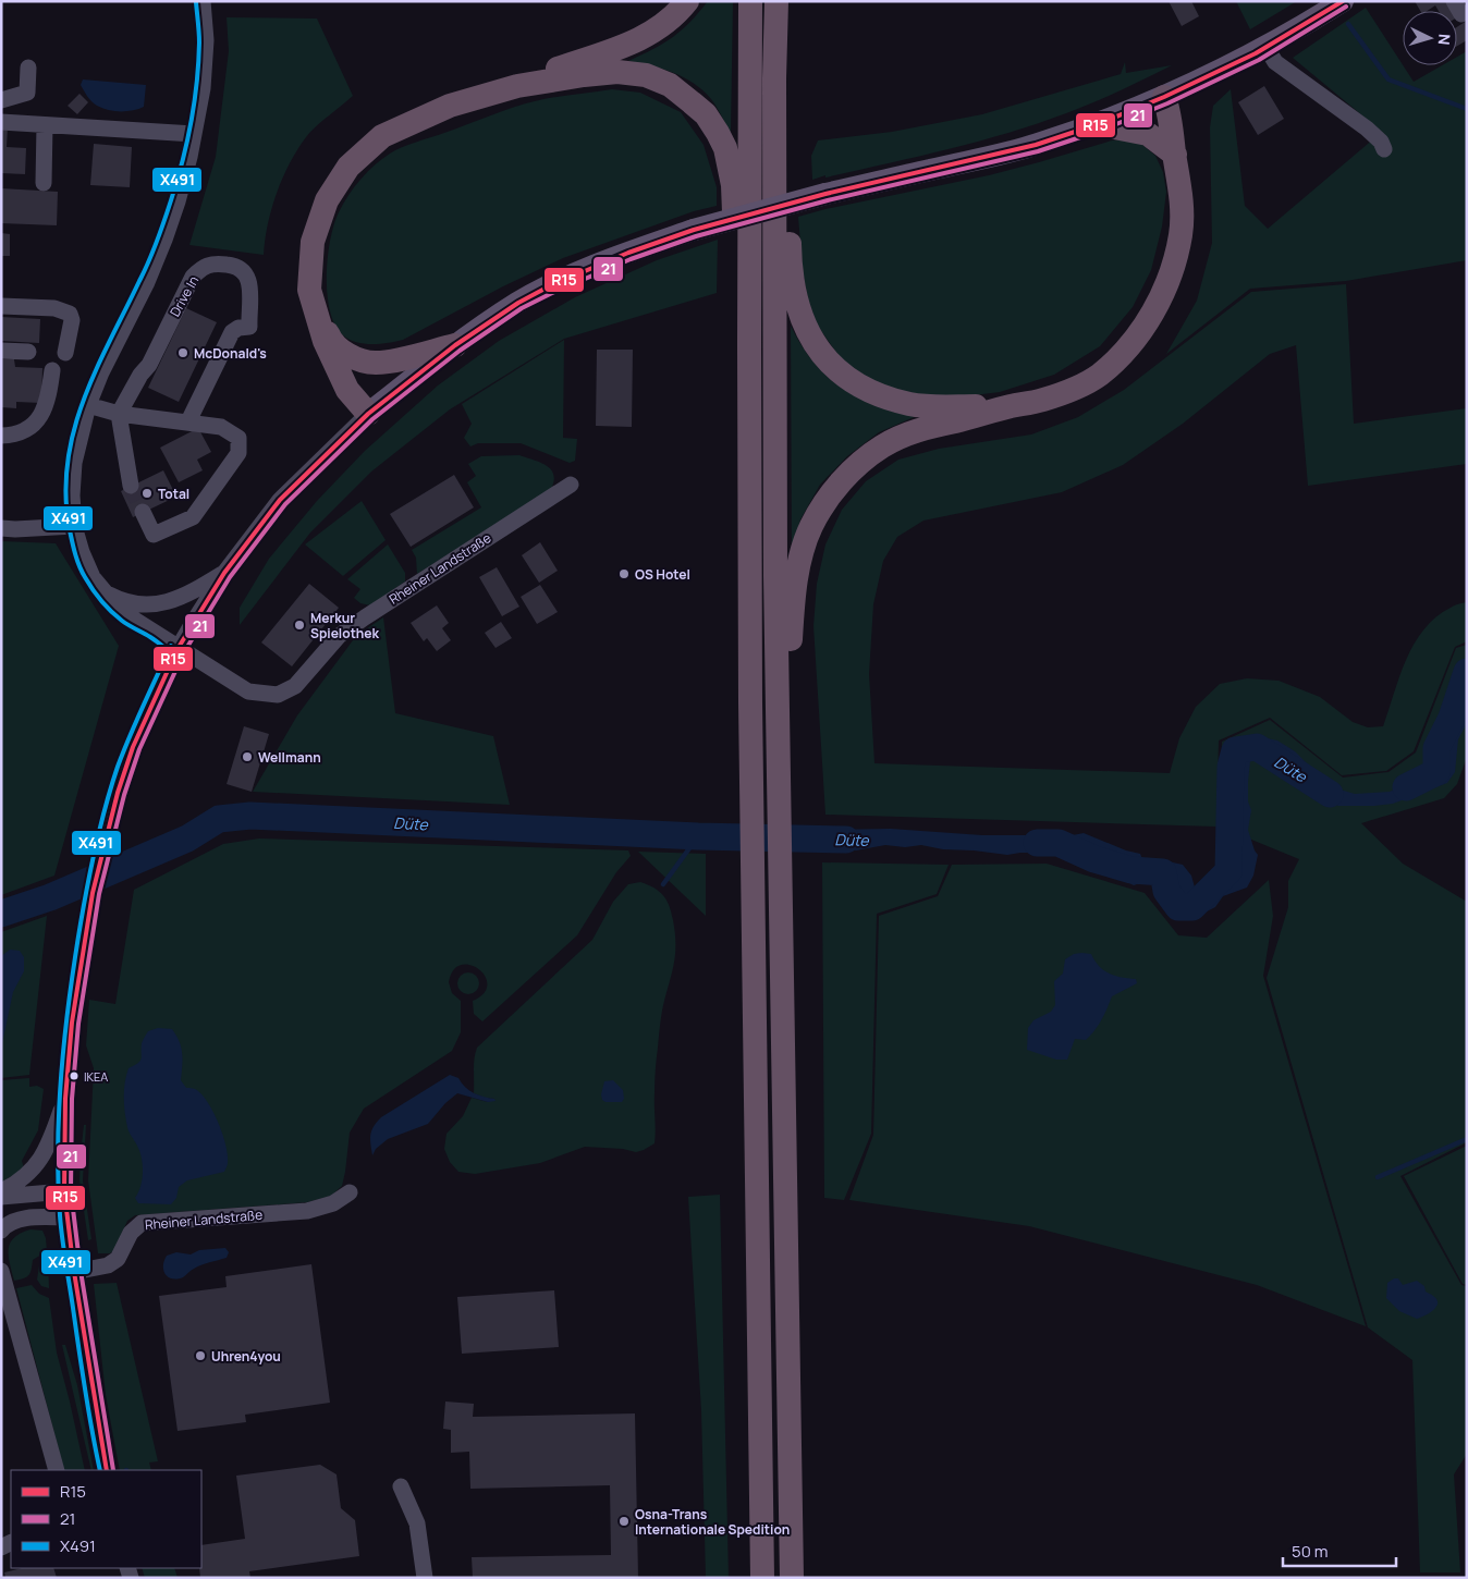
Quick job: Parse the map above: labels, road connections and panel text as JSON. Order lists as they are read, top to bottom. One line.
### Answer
{"streets":{"street":["Drive In","Rheiner Landstraße"]},"water":["Düte"],"places":["McDonald's","Total","OS Hotel","Merkur Spielothek","Wellmann","IKEA","Uhren4you","Osna-Trans Internationale Spedition"],"lines":["transit line R15","transit line X491","transit line 21"],"legend":["R15","21","X491"],"scale_bar":"50 m","north":"right"}
